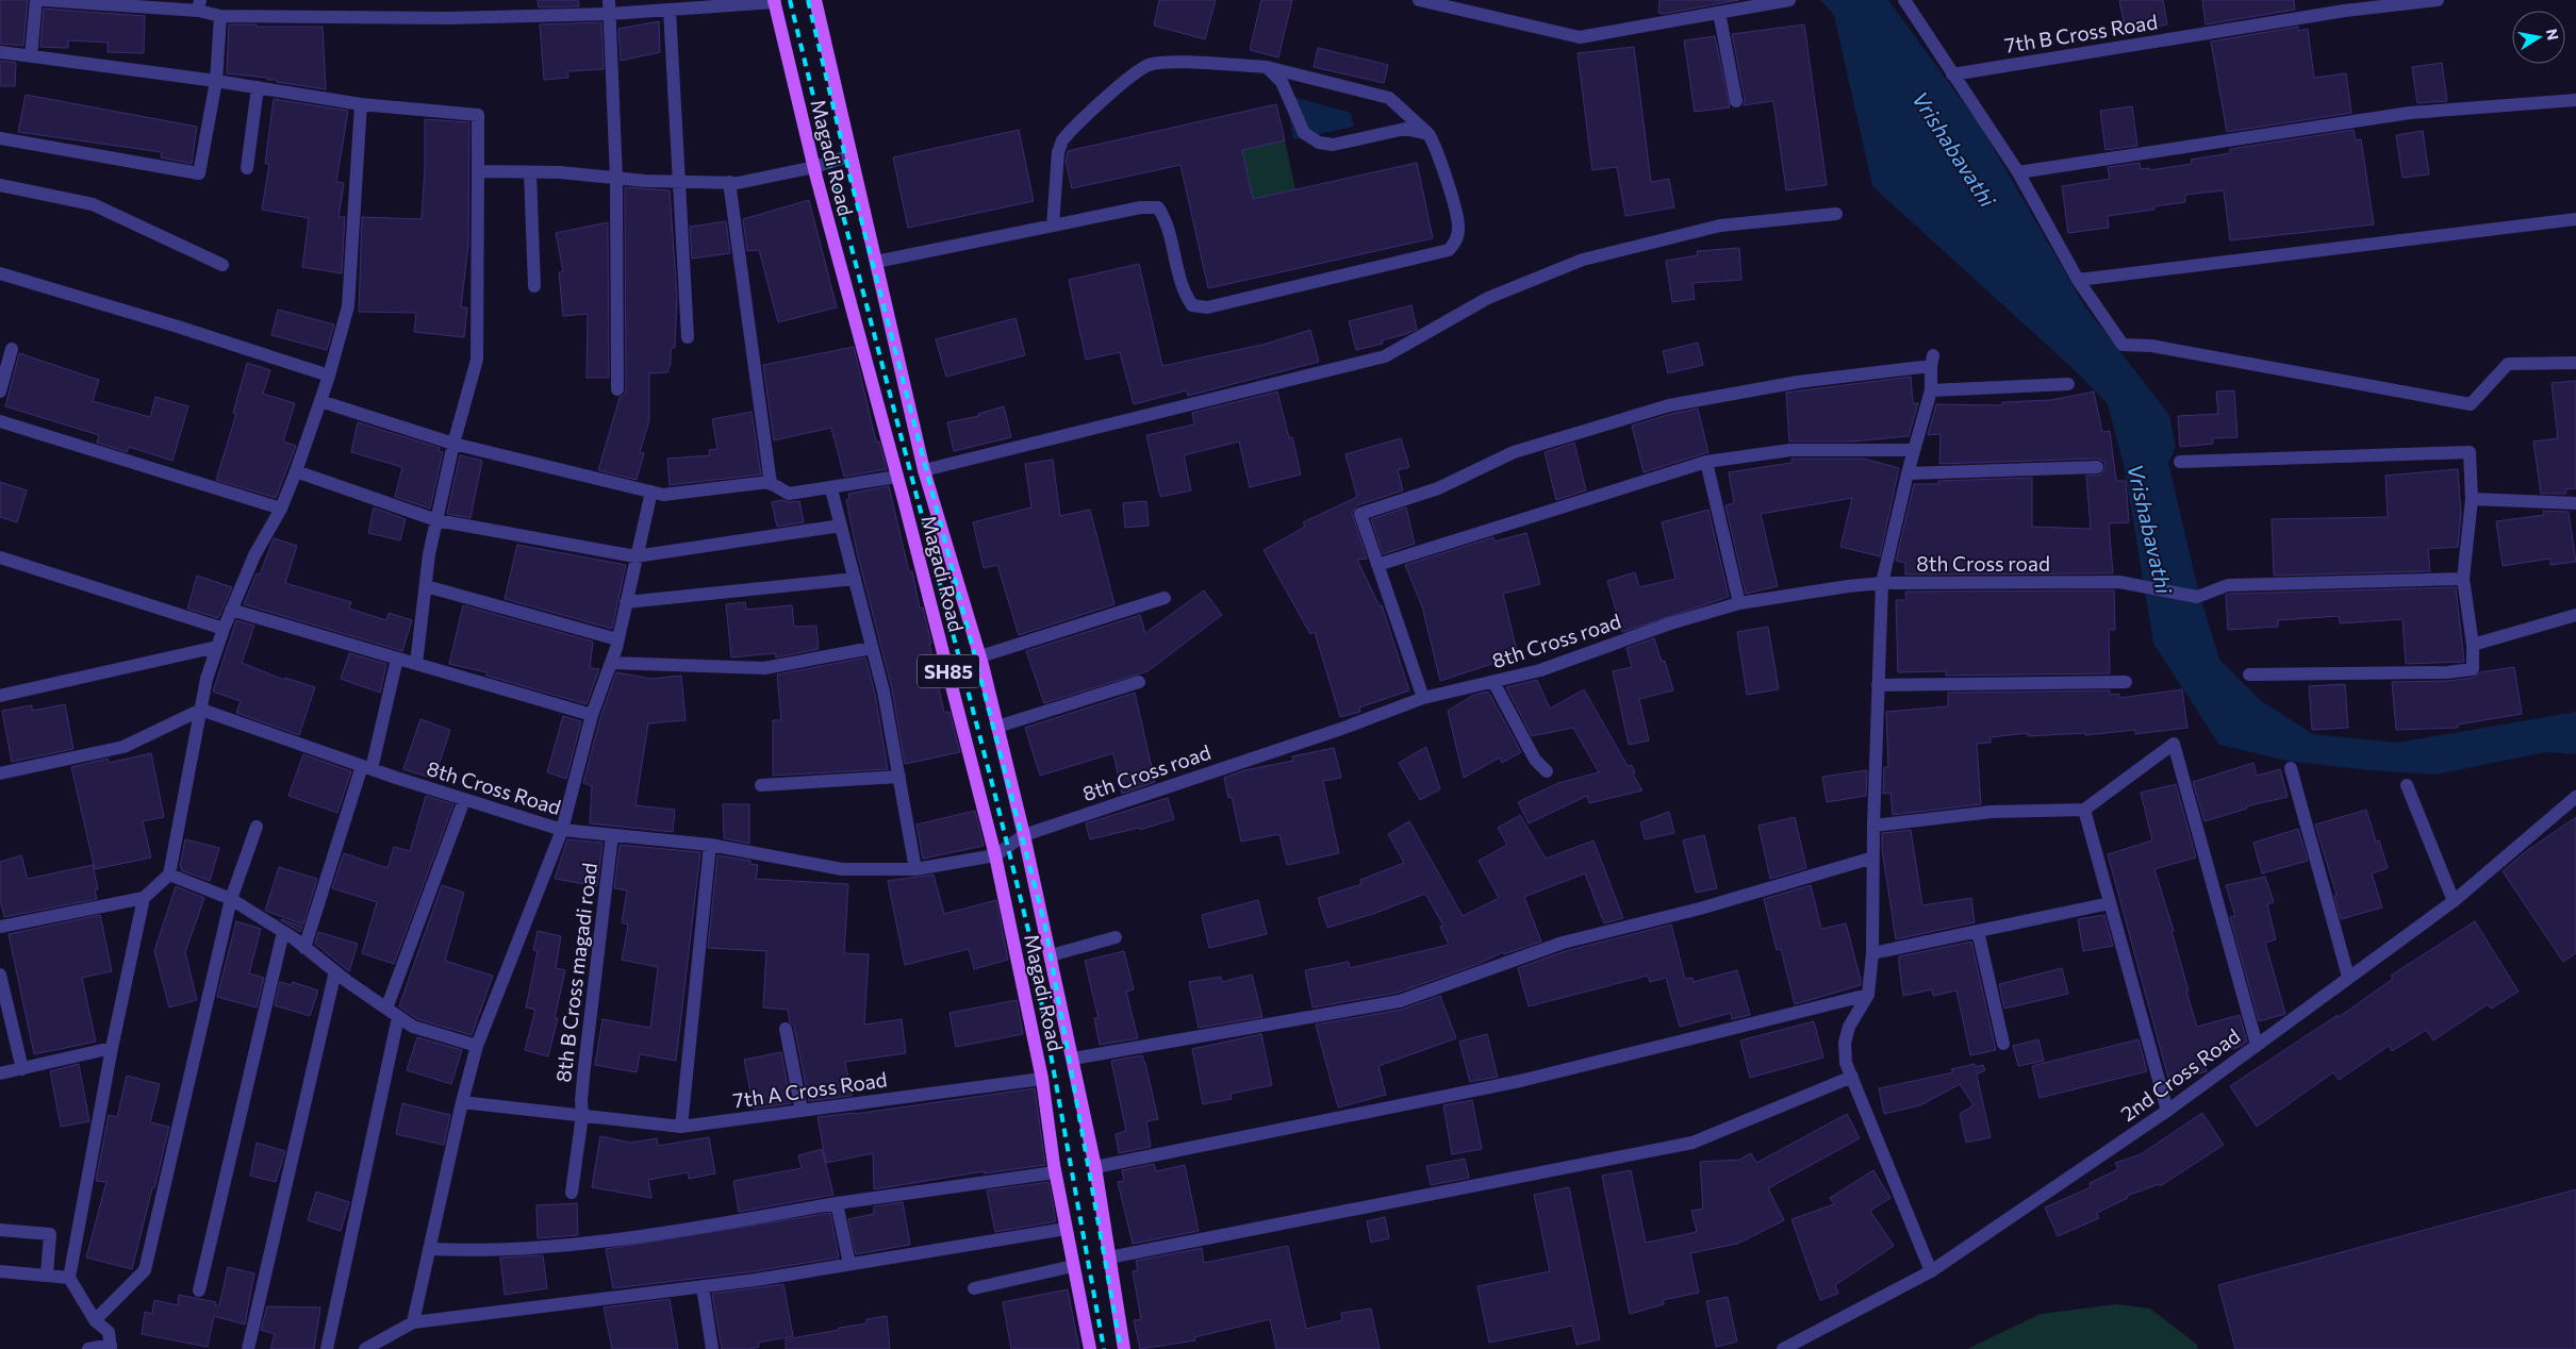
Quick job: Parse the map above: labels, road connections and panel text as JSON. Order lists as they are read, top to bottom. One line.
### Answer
{"streets":{"main road":["Magadi Road","SH85"],"street":["7th B Cross Road","8th Cross road","8th Cross Road","8th B Cross magadi road","2nd Cross Road","7th A Cross Road"]},"crossings":[["Magadi Road","8th Cross road"],["Magadi Road","8th Cross Road"],["Magadi Road","7th A Cross Road"],["8th Cross road","8th Cross Road"],["8th Cross Road","8th B Cross magadi road"],["8th B Cross magadi road","7th A Cross Road"]],"water":["Vrishabavathi"],"north":"right"}
